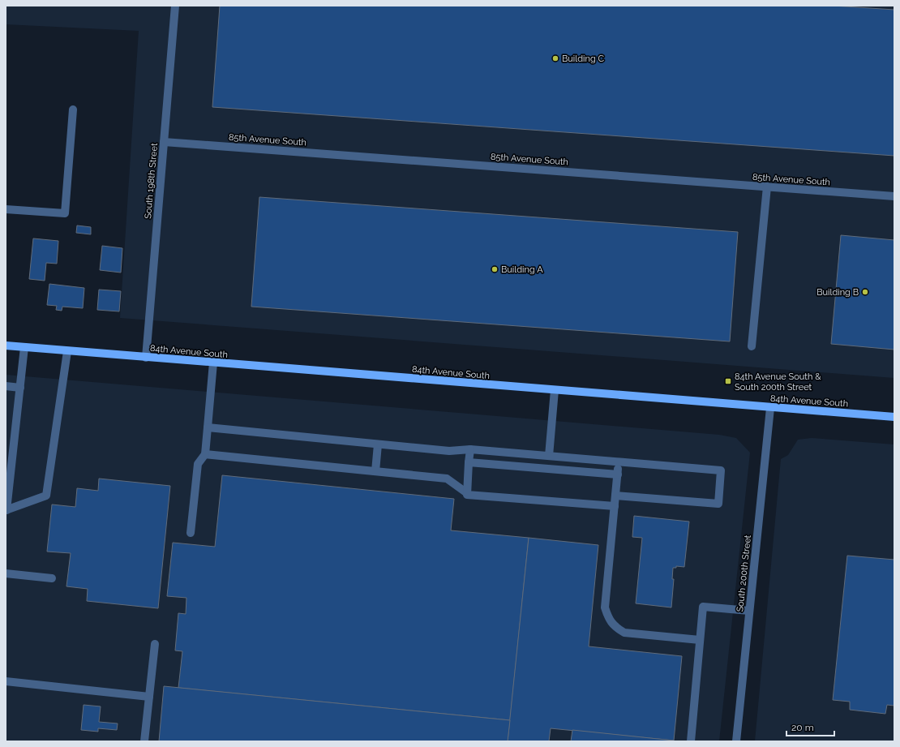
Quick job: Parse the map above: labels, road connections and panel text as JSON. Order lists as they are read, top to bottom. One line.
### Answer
{"streets":{"main road":["84th Avenue South"],"street":["85th Avenue South","South 198th Street","South 200th Street"]},"crossings":[["85th Avenue South","South 198th Street"],["South 198th Street","84th Avenue South"],["84th Avenue South","South 200th Street"]],"places":{"other":["Building C","Building A","Building B"],"transit":["84th Avenue South & South 200th Street"]},"scale_bar":"20 m"}
